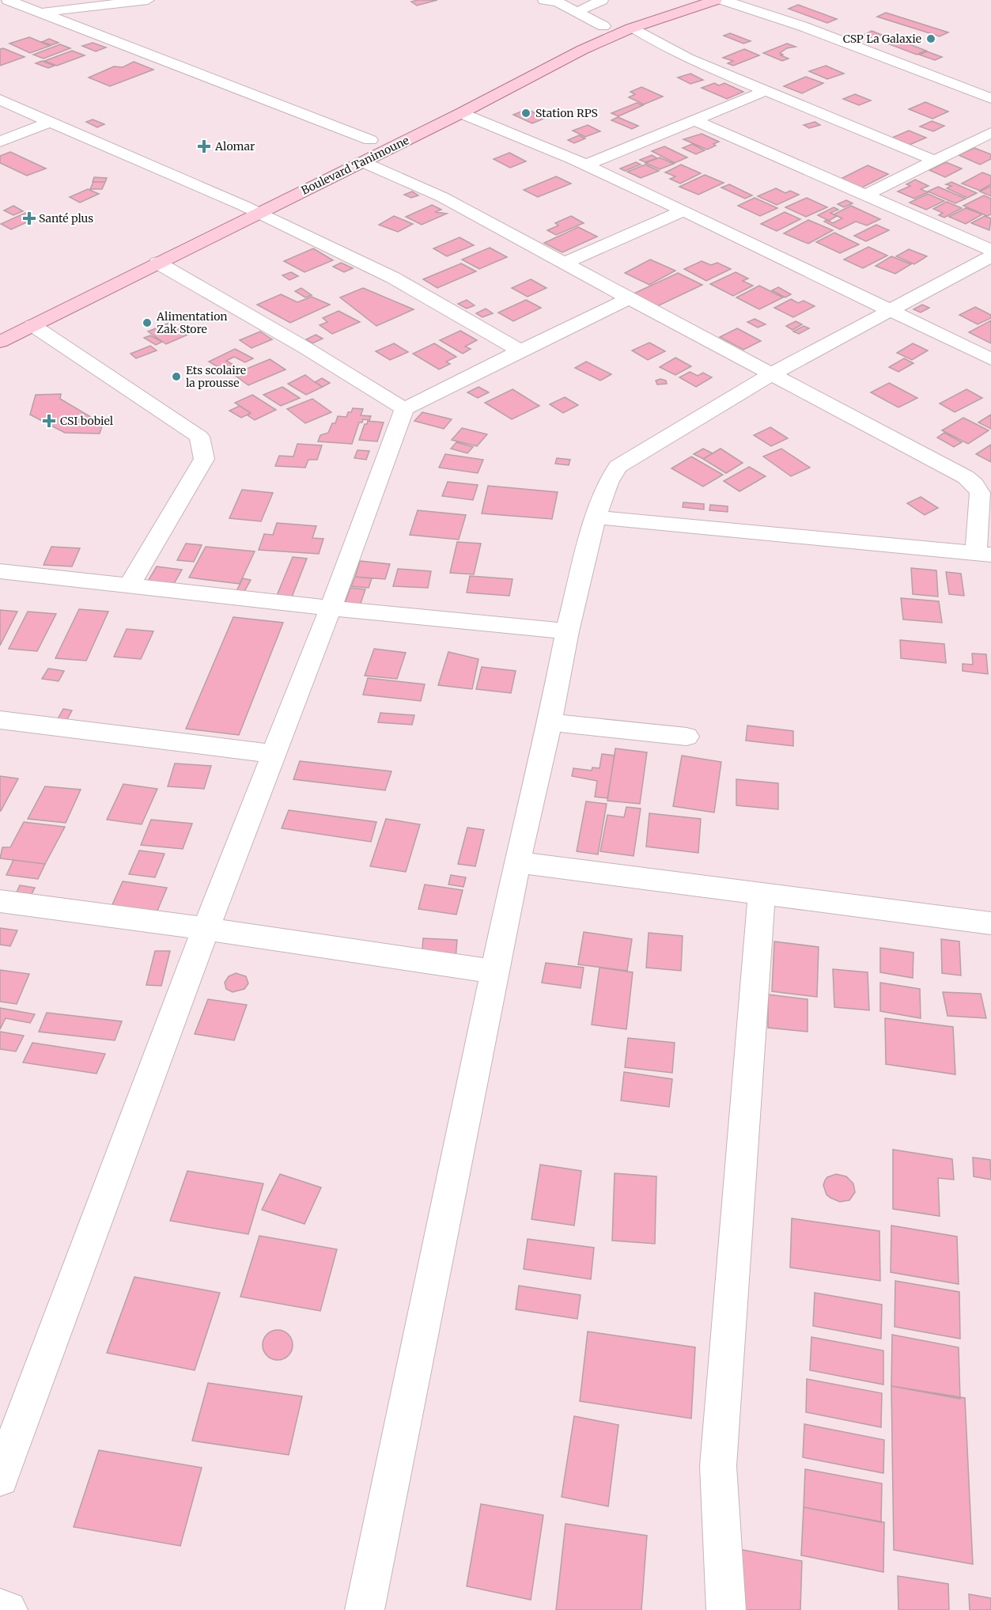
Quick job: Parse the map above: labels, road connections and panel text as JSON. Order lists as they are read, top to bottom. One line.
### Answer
{"streets":{"main road":["Boulevard Tanimoune"]},"places":{"other":["CSP La Galaxie","Station RPS","Alimentation Zak Store","Ets scolaire la prousse"],"health":["Alomar","Santé plus","CSI bobiel"]}}
